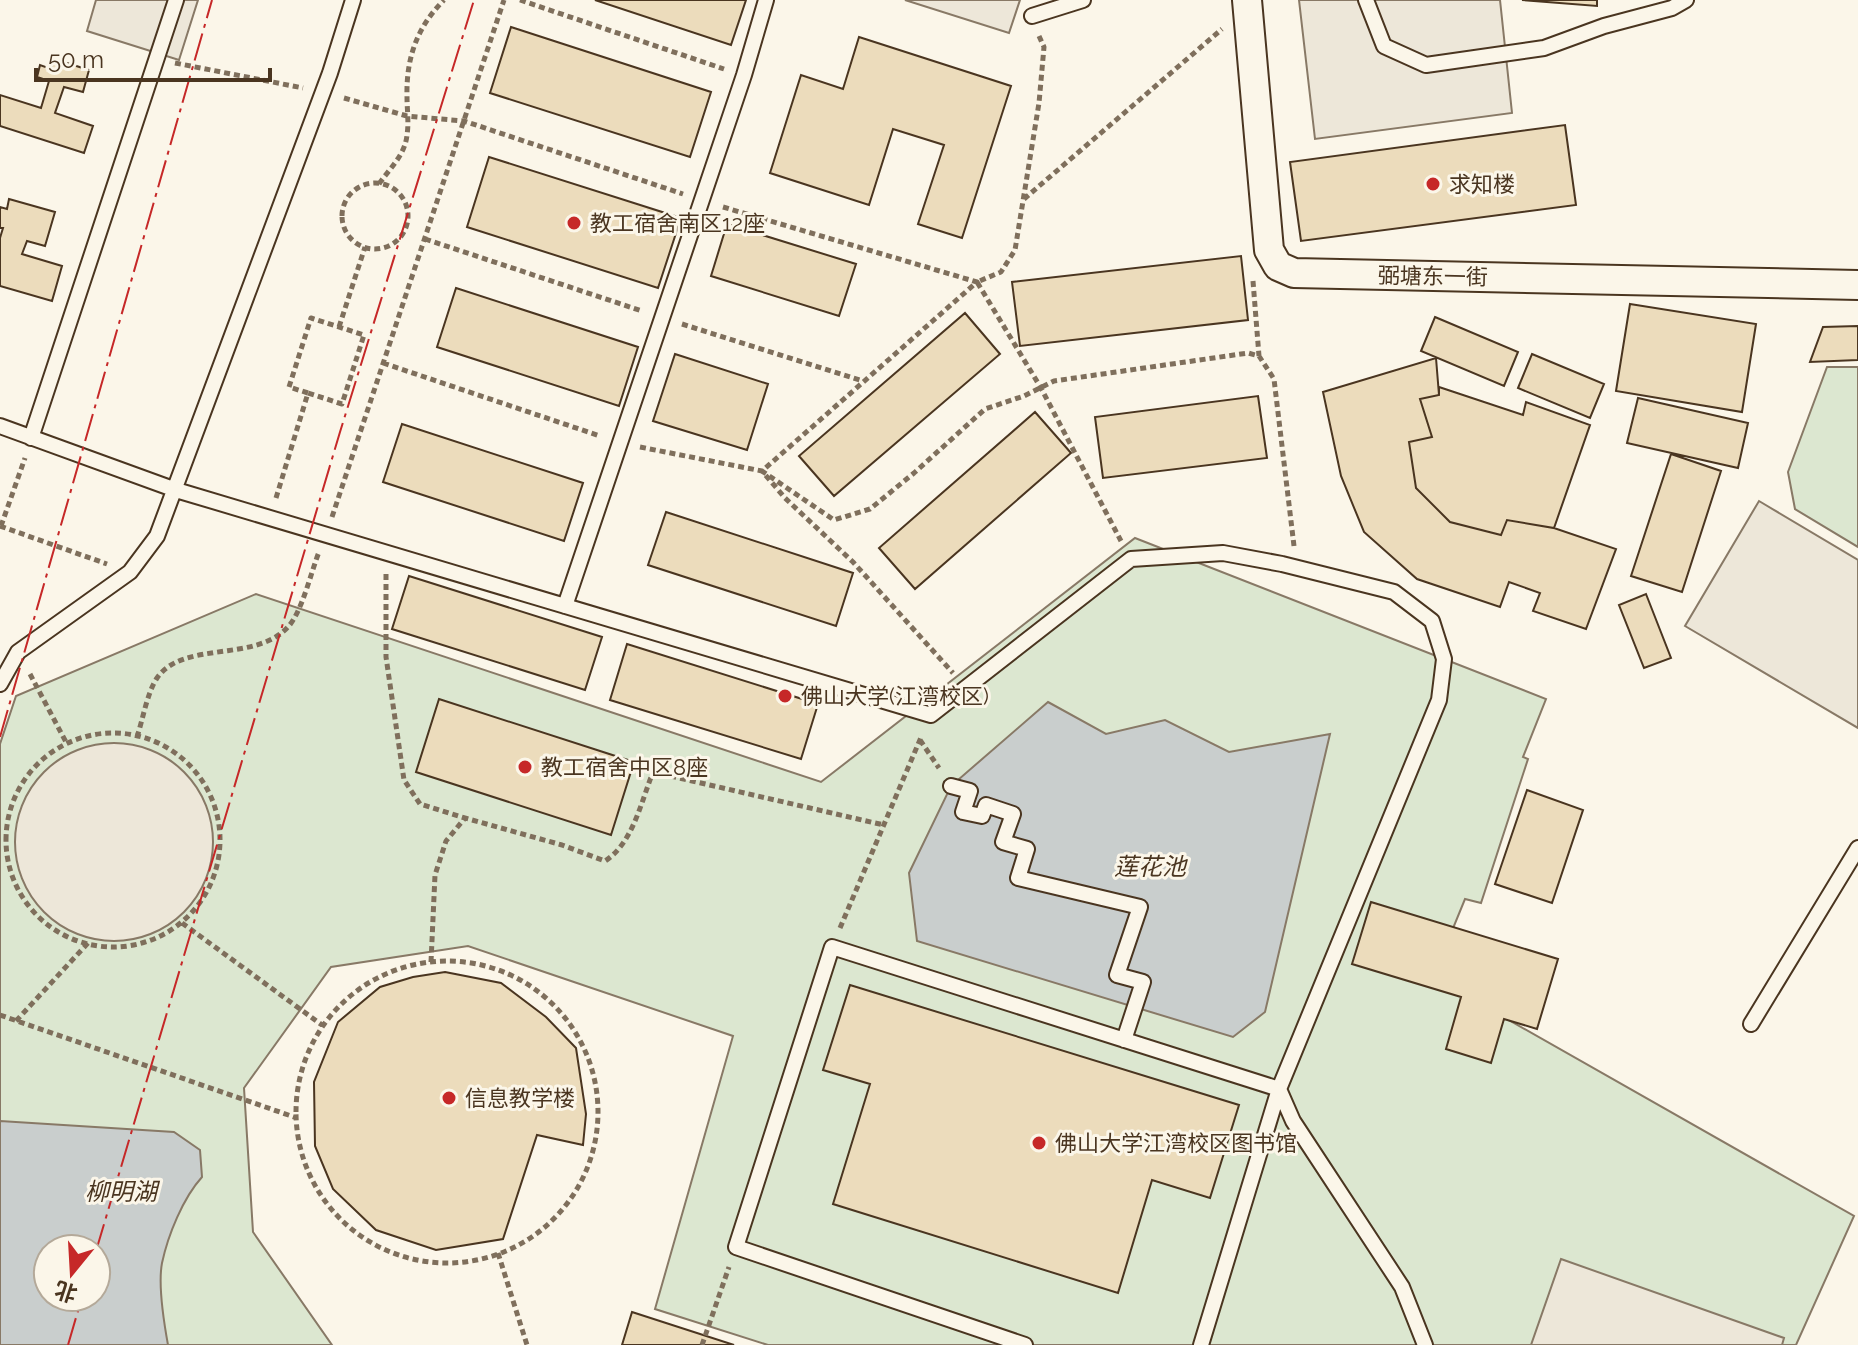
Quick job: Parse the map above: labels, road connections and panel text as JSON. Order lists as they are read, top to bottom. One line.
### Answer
{"streets":{"street":["弼塘东一街"]},"water":["莲花池","柳明湖"],"places":["求知楼","教工宿舍南区12座","佛山大学(江湾校区)","教工宿舍中区8座","信息教学楼","佛山大学江湾校区图书馆"],"scale_bar":"50 m","north":"bottom"}
